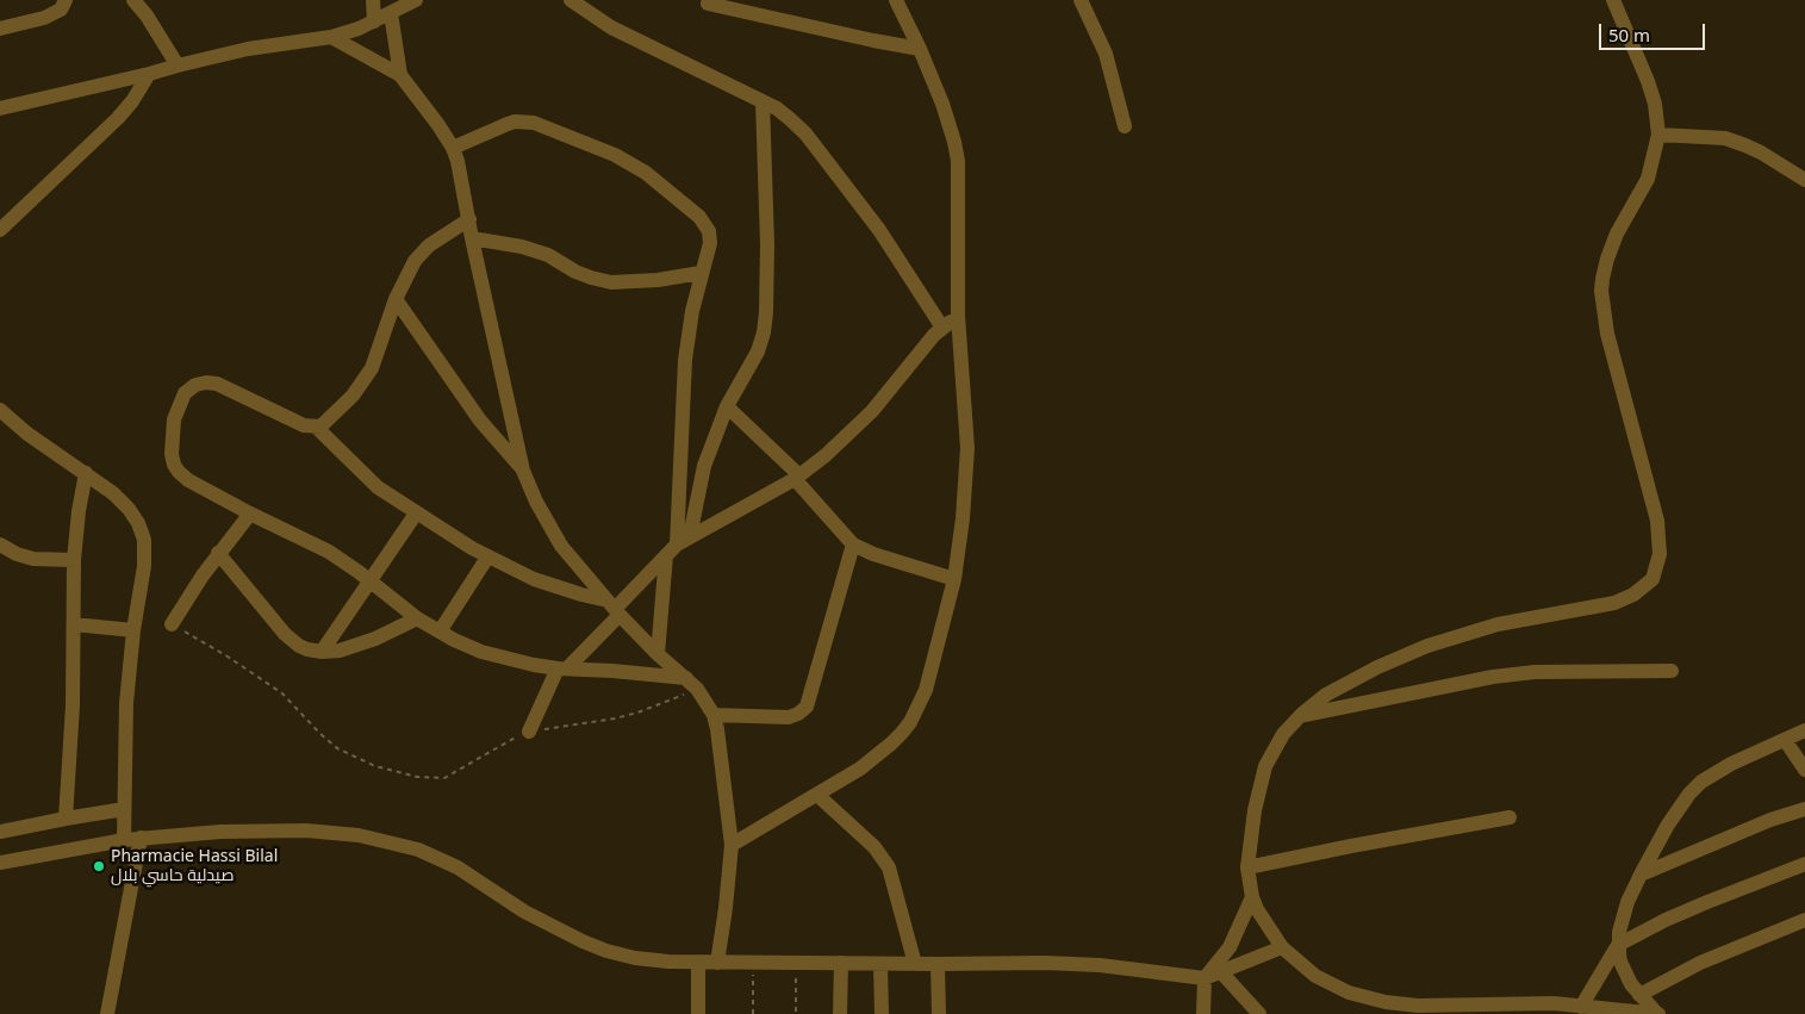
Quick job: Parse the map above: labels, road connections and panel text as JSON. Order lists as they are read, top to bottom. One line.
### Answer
{"places":["Pharmacie Hassi Bilal صيدلية حاسي بلال"],"scale_bar":"50 m"}
